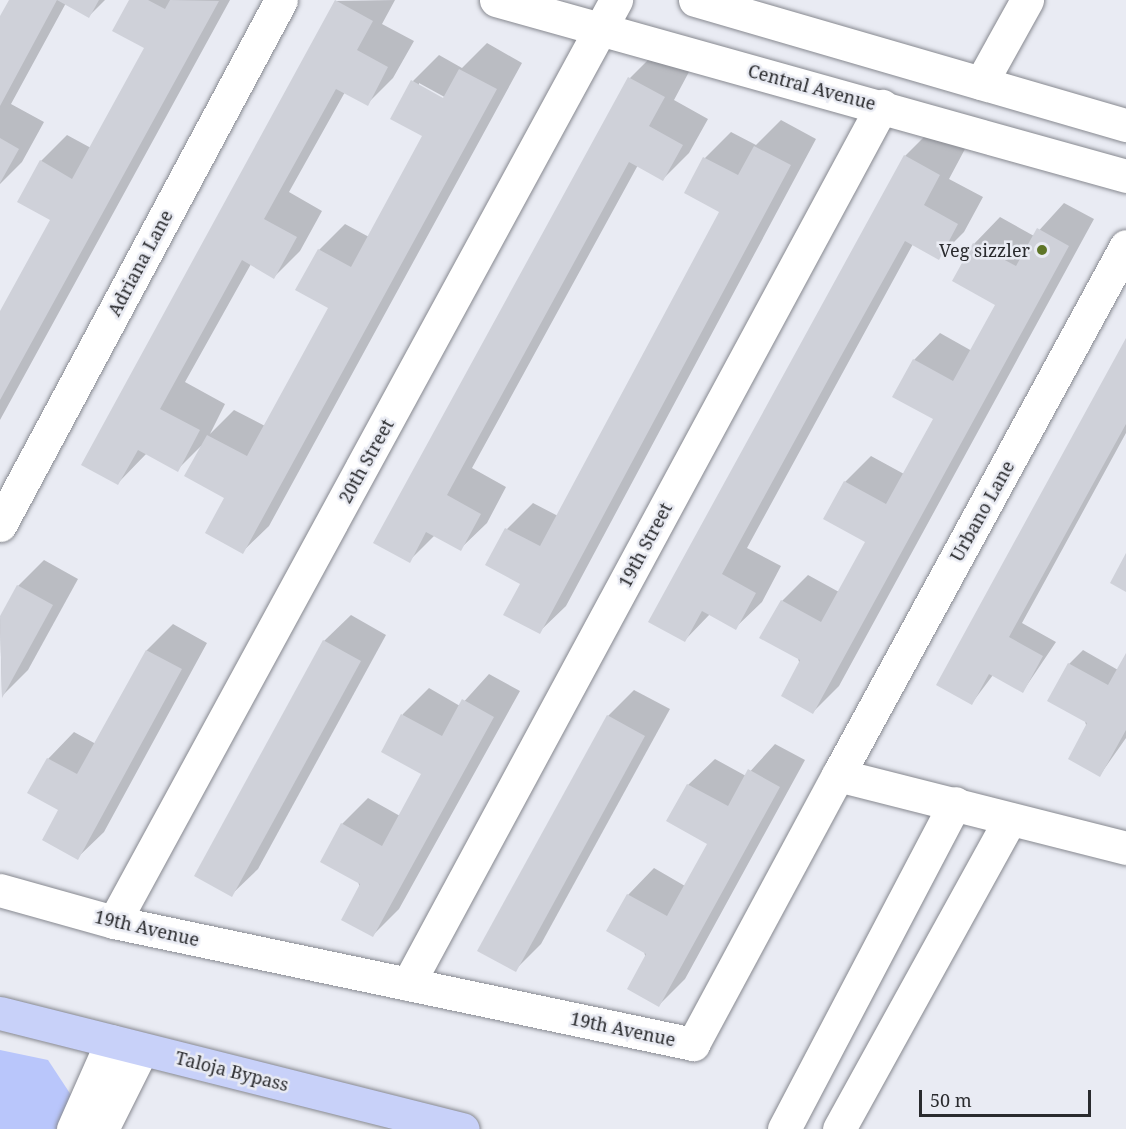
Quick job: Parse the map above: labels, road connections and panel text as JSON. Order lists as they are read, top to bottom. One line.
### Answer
{"streets":{"main road":["Taloja Bypass"],"street":["Central Avenue","Adriana Lane","20th Street","Urbano Lane","19th Street","19th Avenue"]},"crossings":[["Central Avenue","20th Street"],["Central Avenue","19th Street"],["20th Street","19th Avenue"],["Urbano Lane","19th Avenue"],["19th Street","19th Avenue"]],"places":["Veg sizzler"],"scale_bar":"50 m"}
